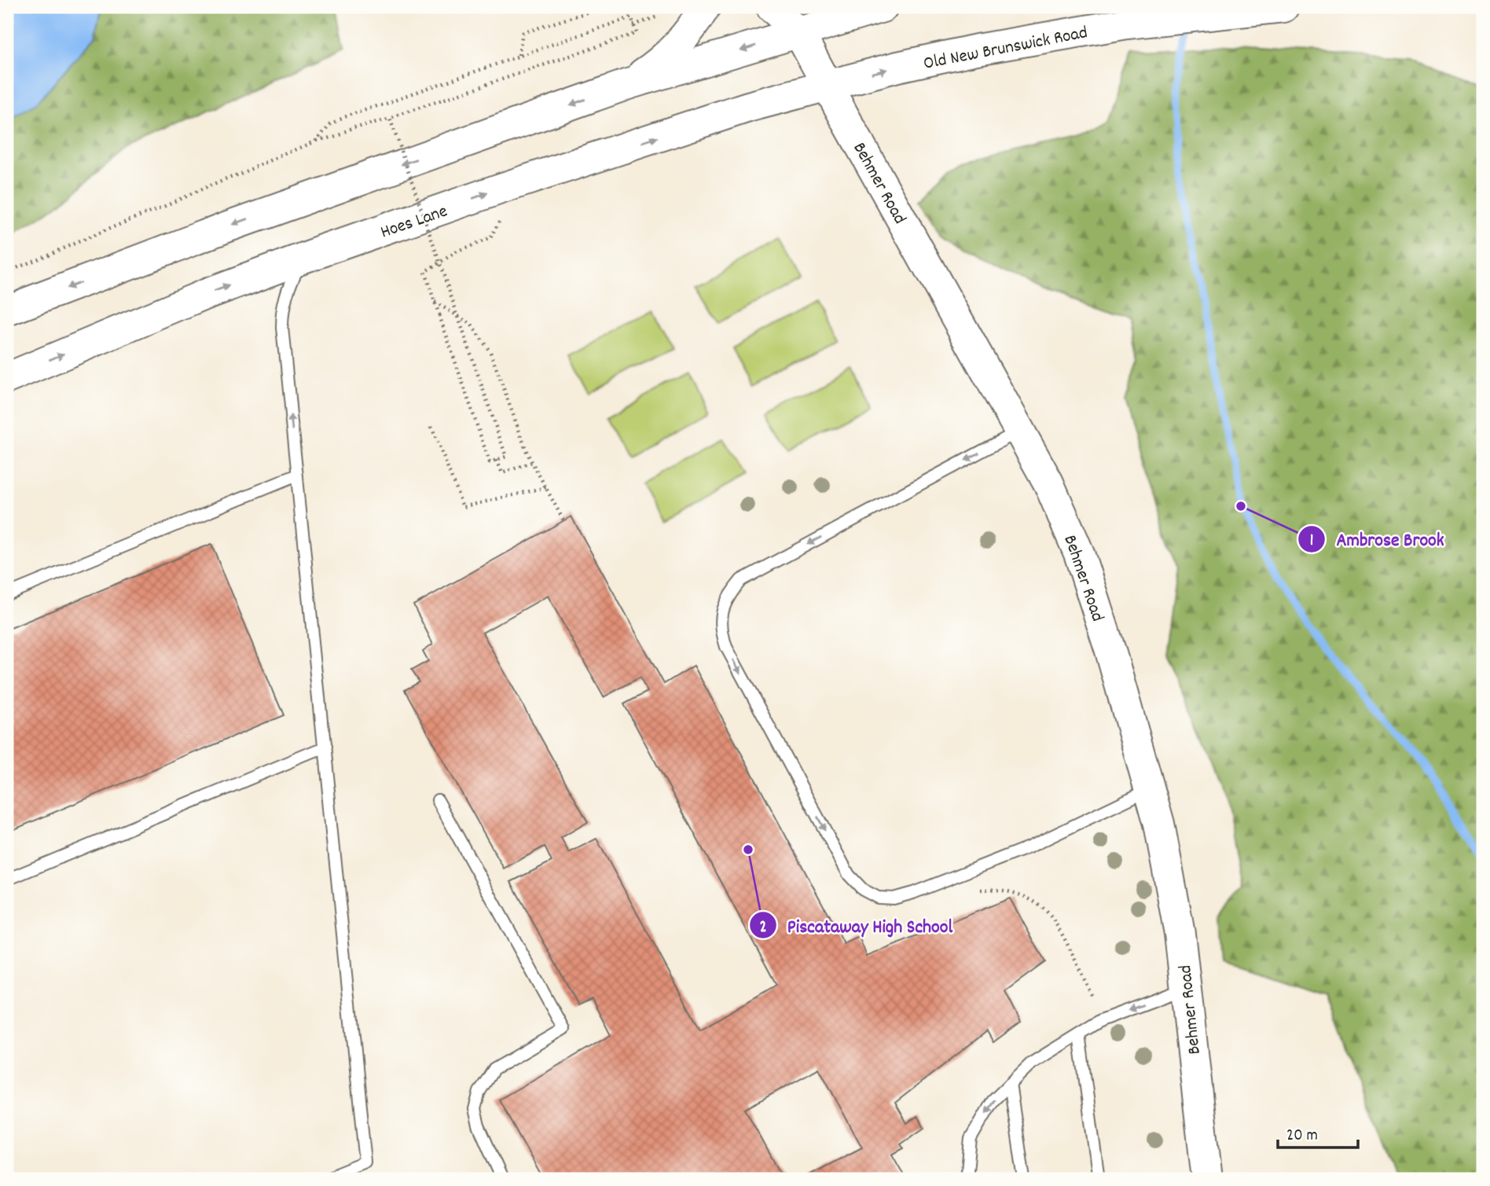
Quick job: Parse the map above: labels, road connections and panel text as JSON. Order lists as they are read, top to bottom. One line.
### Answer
{"streets":{"main road":["Old New Brunswick Road","Behmer Road","Hoes Lane"]},"crossings":[["Old New Brunswick Road","Behmer Road"],["Old New Brunswick Road","Hoes Lane"],["Behmer Road","Hoes Lane"]],"one_way":["Old New Brunswick Road"],"places":["Ambrose Brook","Piscataway High School"],"scale_bar":"20 m"}
